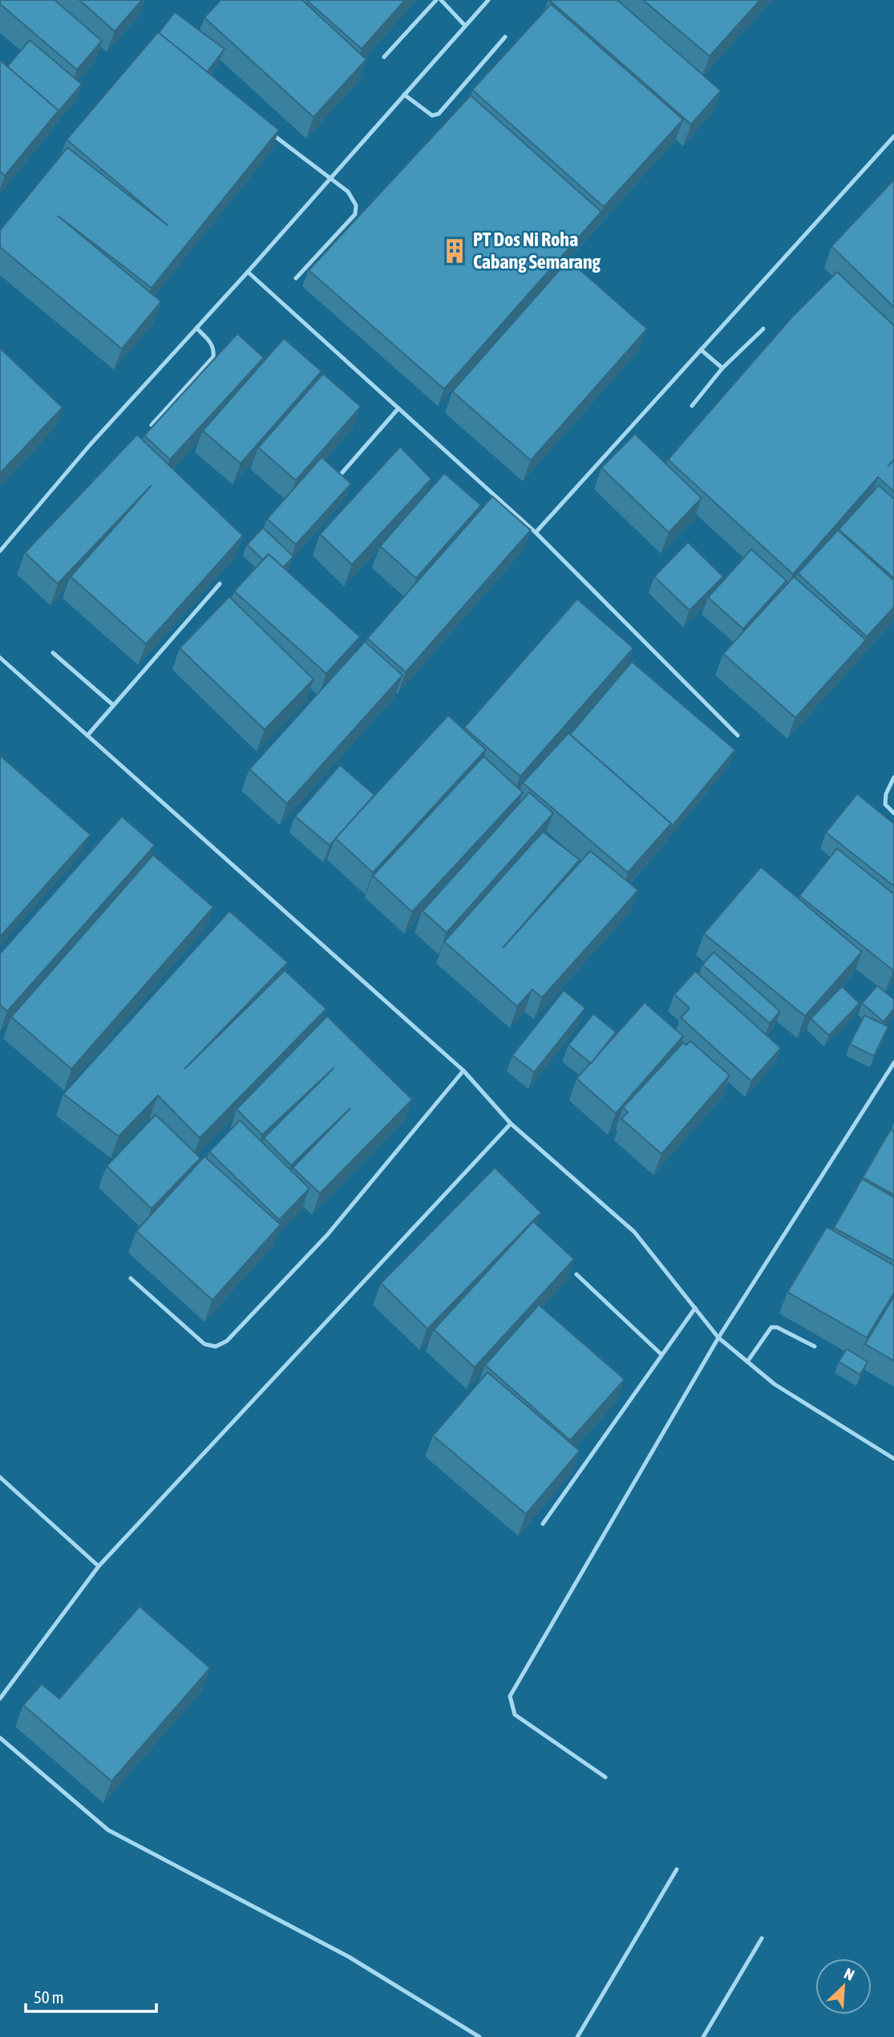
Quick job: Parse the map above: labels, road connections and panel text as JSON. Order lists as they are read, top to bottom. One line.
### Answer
{"places":{"building":["PT Dos Ni Roha Cabang Semarang"]},"scale_bar":"50 m","north":"top right"}
